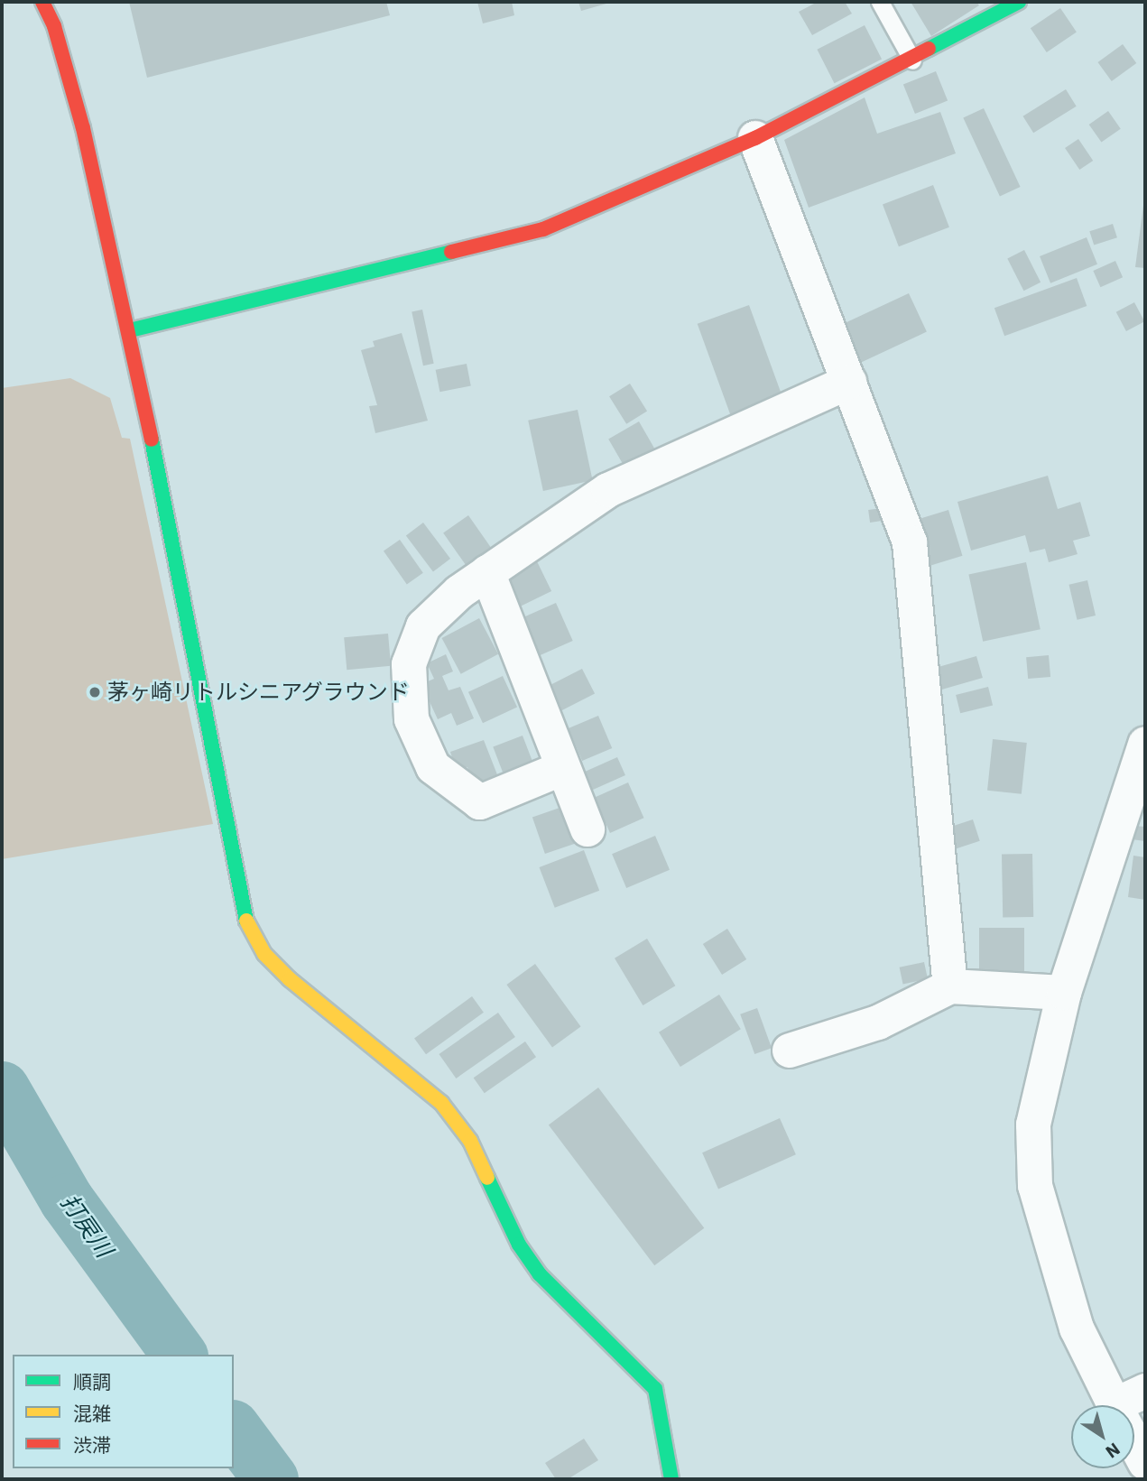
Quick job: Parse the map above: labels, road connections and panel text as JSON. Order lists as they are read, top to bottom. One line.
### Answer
{"water":["打戻川"],"places":["茅ヶ崎リトルシニアグラウンド"],"legend":["順調","混雑","渋滞"],"north":"bottom right"}
